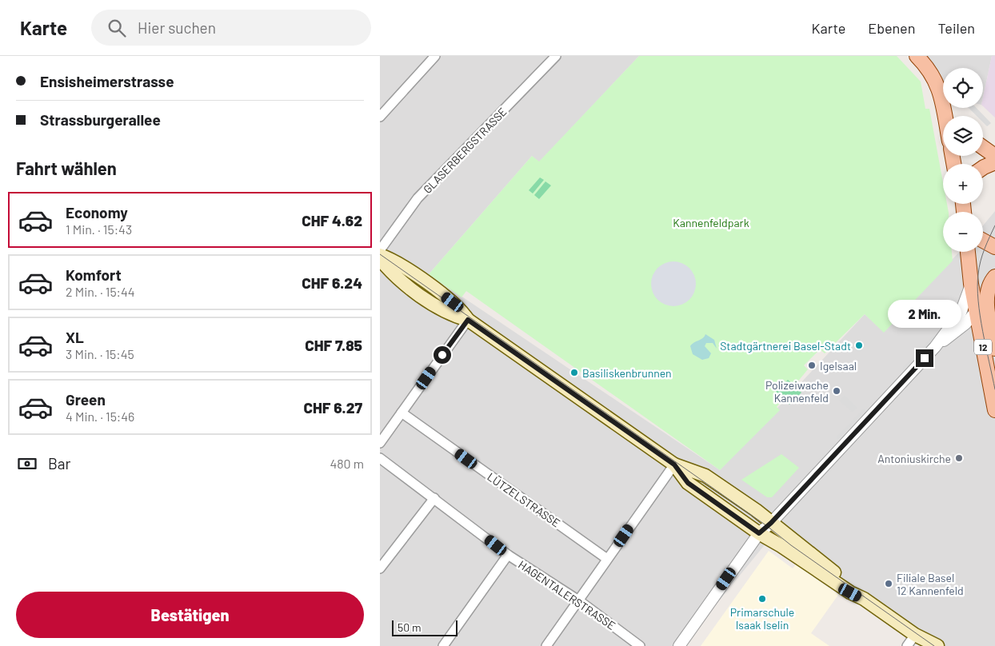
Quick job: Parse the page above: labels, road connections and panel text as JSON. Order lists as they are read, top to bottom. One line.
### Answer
{"streets":{"main road":["12"],"street":["GLASERBERGSTRASSE","LÜTZELSTRASSE","HAGENTALERSTRASSE"]},"parks":["Kannenfeldpark"],"places":["Stadtgärtnerei Basel-Stadt","Igelsaal","Basiliskenbrunnen","Polizeiwache Kannenfeld","Antoniuskirche","Filiale Basel 12 Kannenfeld","Primarschule Isaak Iselin"],"scale_bar":"50 m","page":{"header":"Karte","search":"Hier suchen","nav":["Karte","Ebenen","Teilen"],"banner":["Ensisheimerstrasse","Strassburgerallee"],"map_buttons":["+","−"],"heading":"Fahrt wählen","list":[{"name":"Economy","note":"1 Min. · 15:43","value":"CHF 4.62"},{"name":"Komfort","note":"2 Min. · 15:44","value":"CHF 6.24"},{"name":"XL","note":"3 Min. · 15:45","value":"CHF 7.85"},{"name":"Green","note":"4 Min. · 15:46","value":"CHF 6.27"}],"bubble":"2 Min.","pay":["Bar","480 m"],"buttons":"Bestätigen","scale":"50 m"}}
